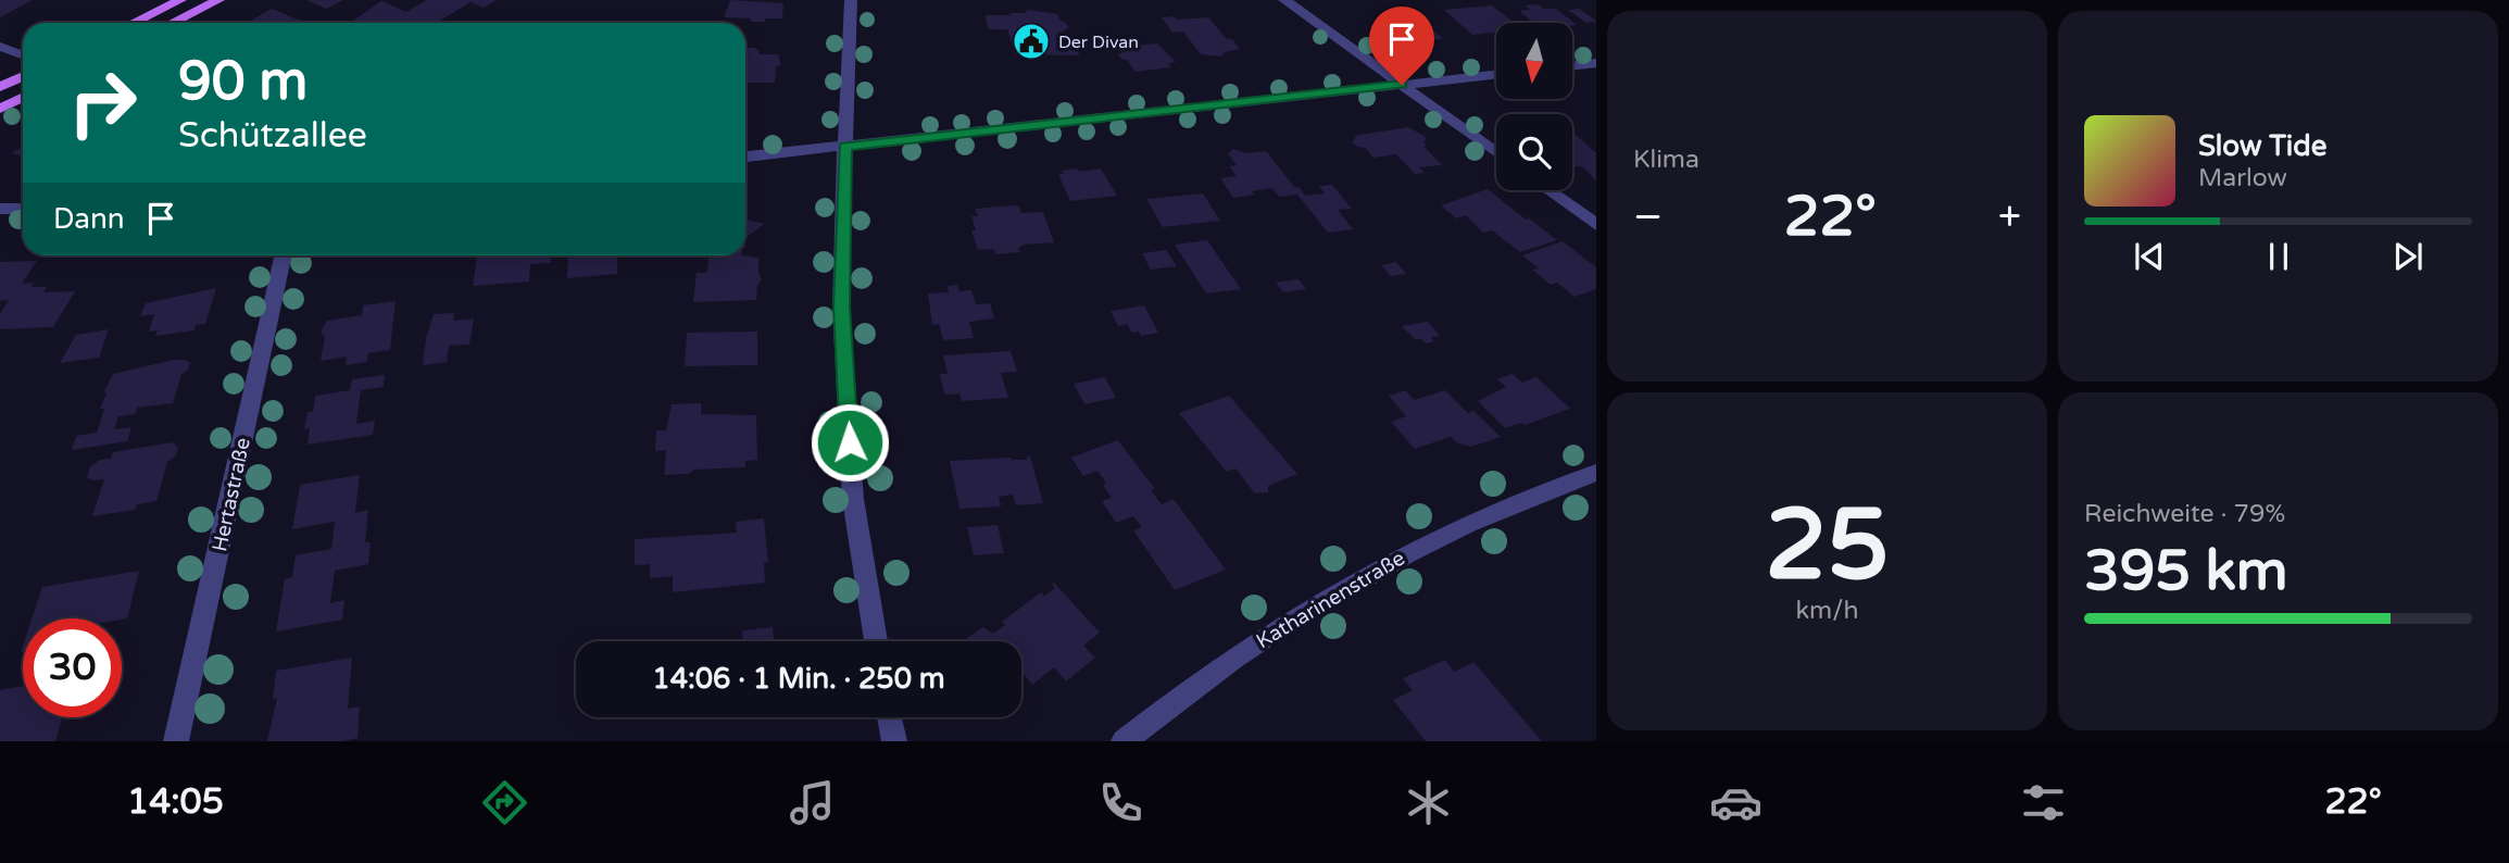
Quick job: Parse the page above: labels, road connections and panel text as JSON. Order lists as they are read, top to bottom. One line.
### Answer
{"streets":{"street":["Hertastraße","Katharinenstraße"]},"places":{"public building":["Der Divan"]},"north":"bottom","page":{"tile":["Klima",["25","km/h"],["Reichweite · 79%","395 km"]],"turn":["90 m","Schützallee"],"song":["Slow Tide","Marlow"],"then":"Dann","heat":["−","22°","+"],"limit":"30","trip":"14:06 · 1 Min. · 250 m","tabs":["14:05","22°"]}}
